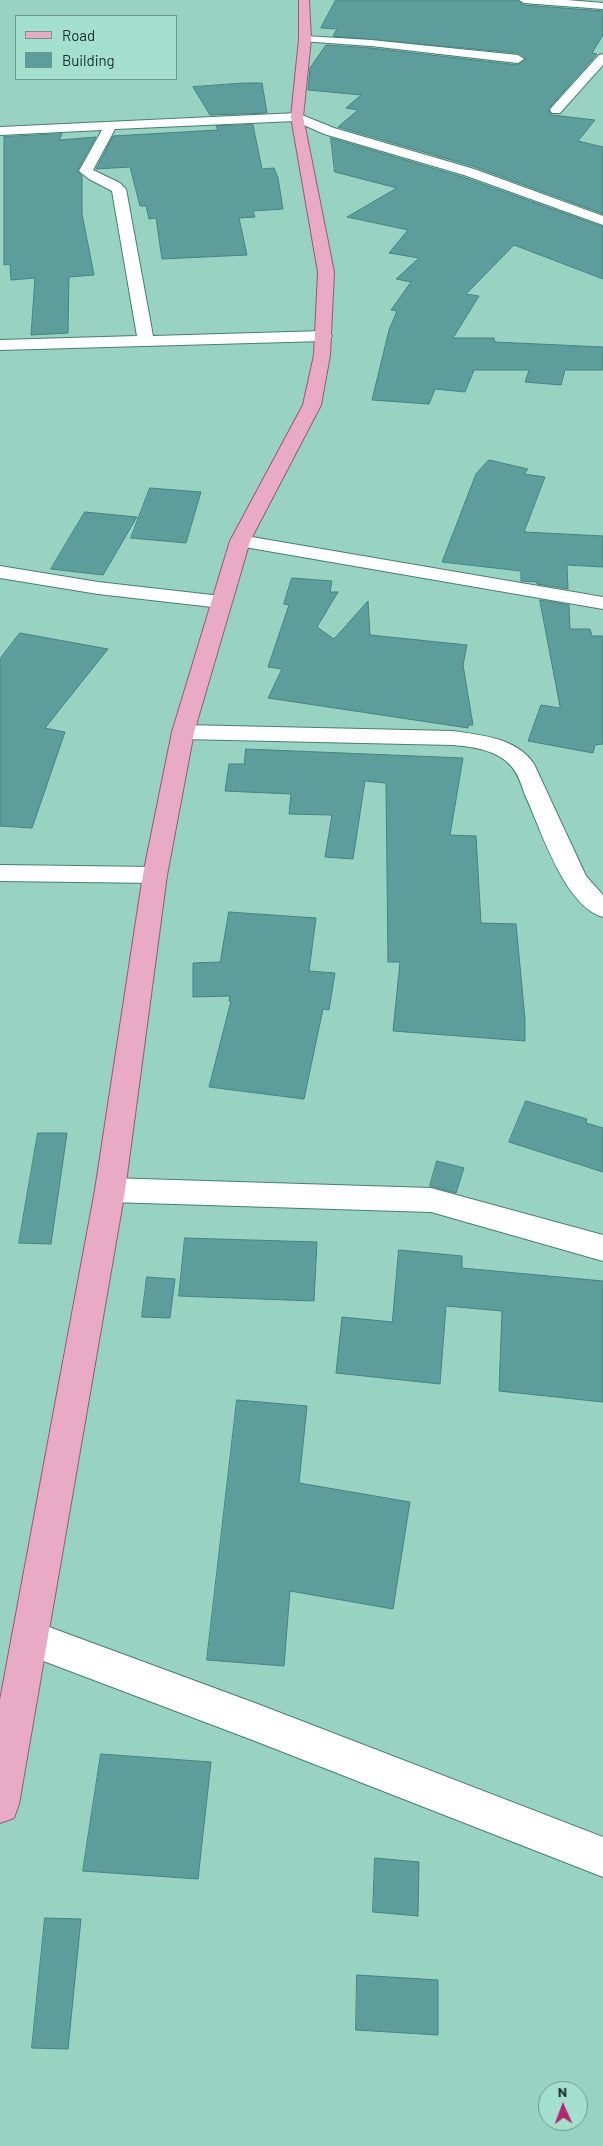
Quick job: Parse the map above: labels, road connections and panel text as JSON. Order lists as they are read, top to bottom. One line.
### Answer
{"legend":["Road","Building"],"north":"top"}
